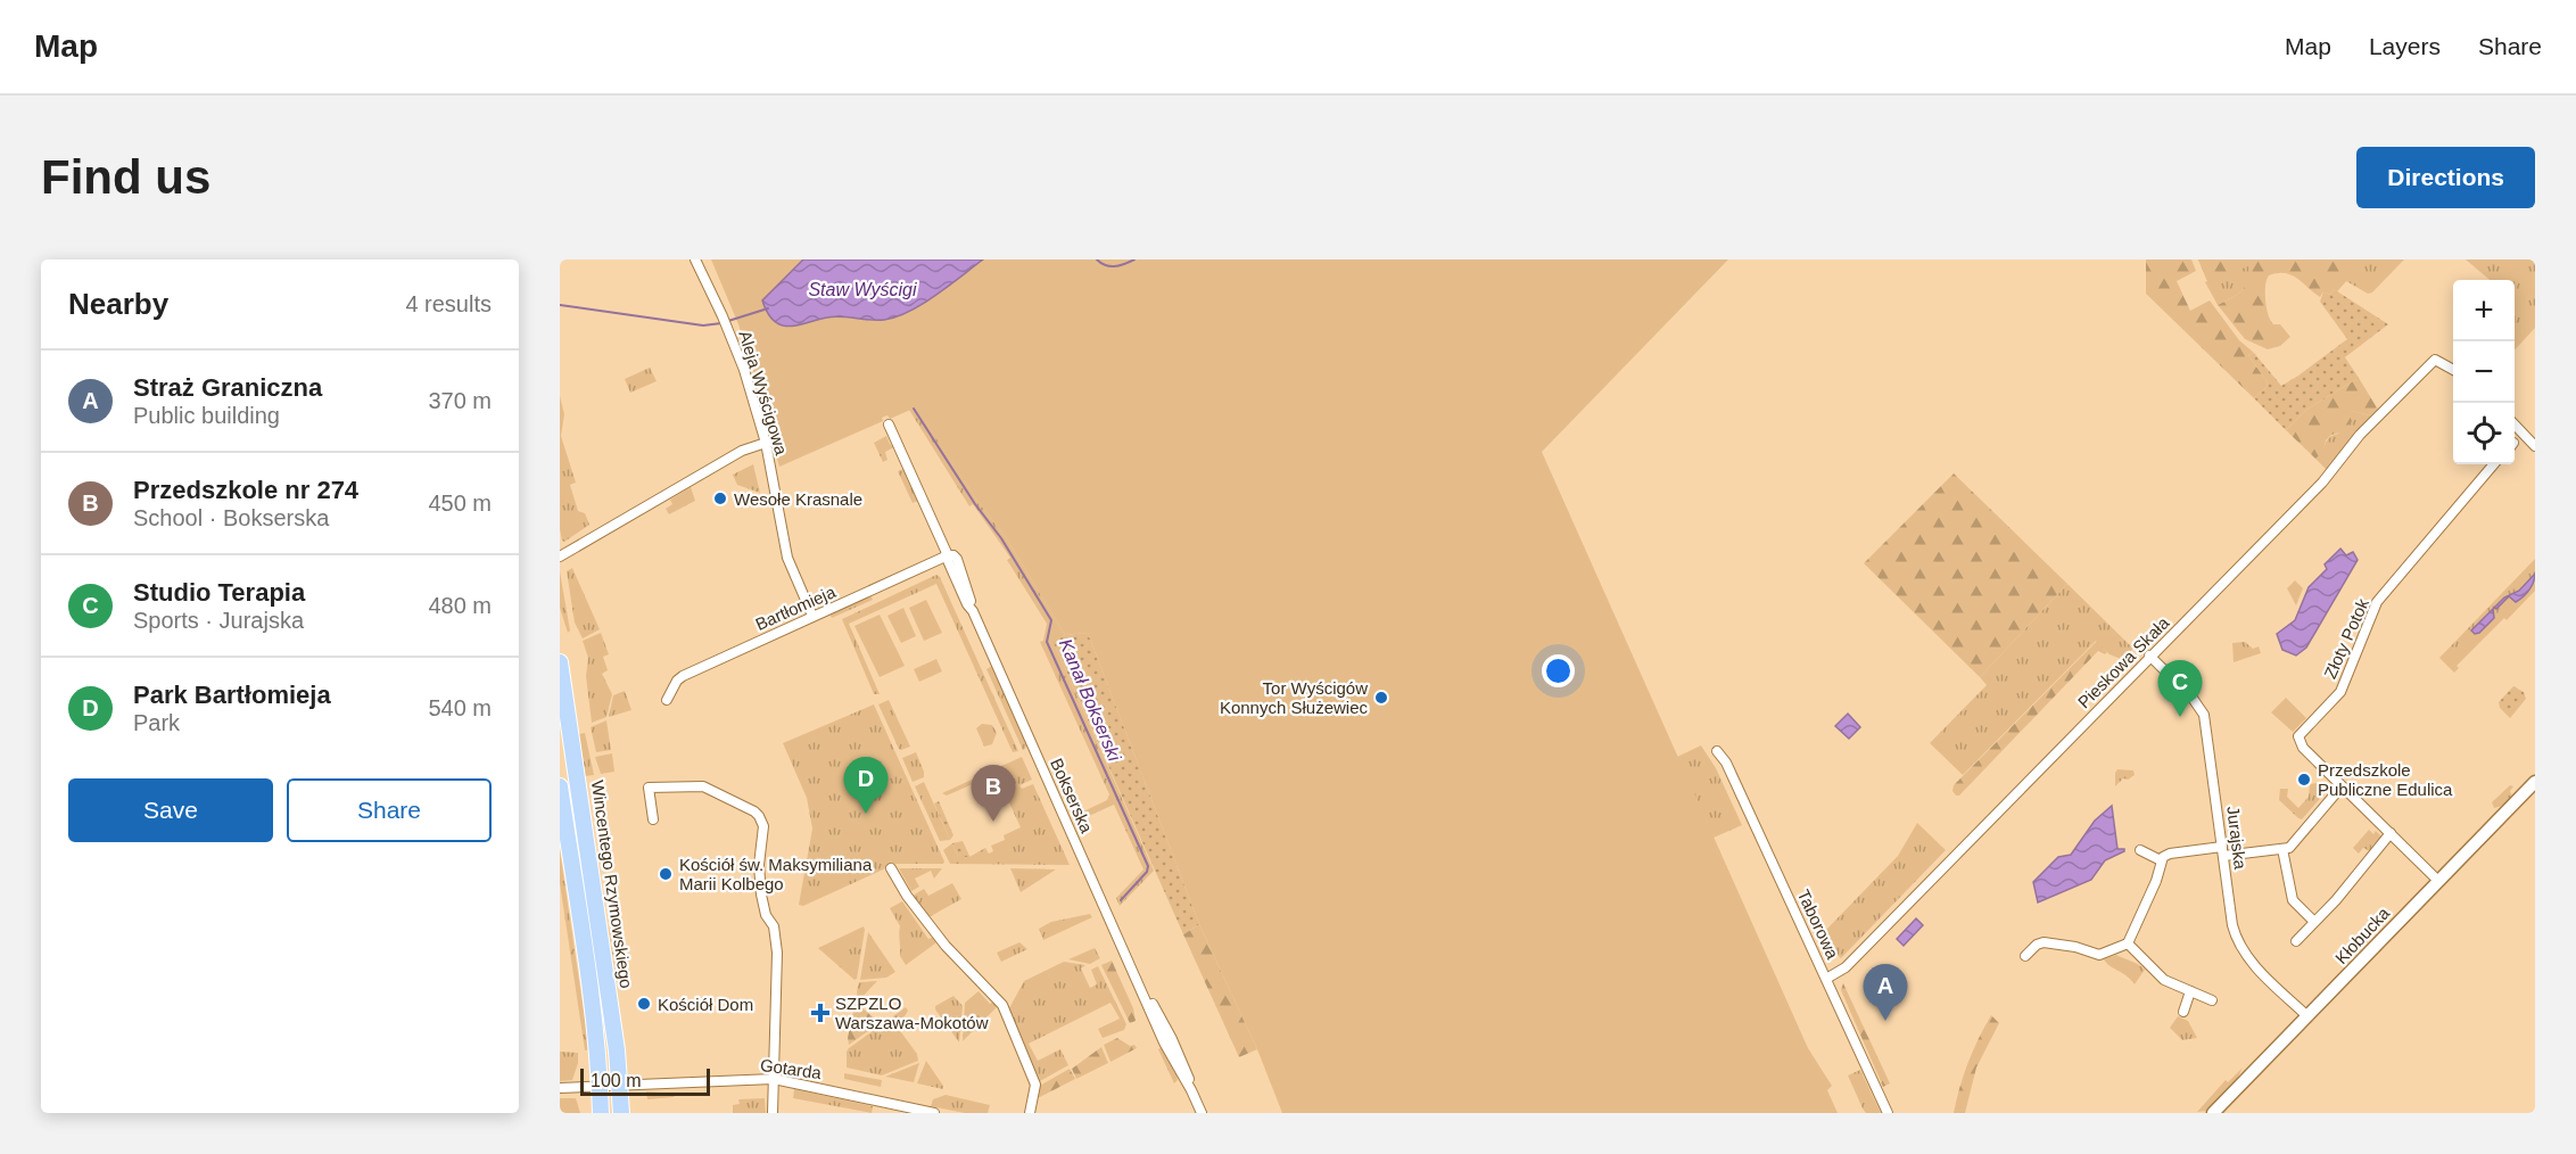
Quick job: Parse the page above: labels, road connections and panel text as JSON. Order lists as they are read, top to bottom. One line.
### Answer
{"streets":{"main road":["Wincentego Rzymowskiego"],"street":["Aleja Wyścigowa","Bartłomieja","Złoty Potok","Pieskowa Skała","Bokserska","Jurajska","Taborowa","Kłobucka","Gotarda"]},"crossings":[["Aleja Wyścigowa","Bartłomieja"],["Bartłomieja","Bokserska"],["Złoty Potok","Kłobucka"],["Pieskowa Skała","Jurajska"],["Pieskowa Skała","Taborowa"],["Jurajska","Kłobucka"],["Wincentego Rzymowskiego","Gotarda"]],"water":["Staw Wyścigi","Kanał Bokserski"],"places":{"other":["Wesołe Krasnale","Tor Wyścigów Konnych Służewiec","Przedszkole Publiczne Edulica","Kościół św. Maksymiliana Marii Kolbego","Kościół Dom"],"health":["SZPZLO Warszawa-Mokotów"]},"scale_bar":"100 m","page":{"header":"Map","nav":["Map","Layers","Share"],"buttons":["Directions",["Save","Share"]],"title":"Find us","heading":["Nearby","4 results"],"map_buttons":["+","−"],"list":[{"mark":"A","name":"Straż Graniczna","note":"Public building","value":"370 m"},{"mark":"B","name":"Przedszkole nr 274","note":"School · Bokserska","value":"450 m"},{"mark":"C","name":"Studio Terapia","note":"Sports · Jurajska","value":"480 m"},{"mark":"D","name":"Park Bartłomieja","note":"Park","value":"540 m"}],"pins":["C","D","B","A"],"scale":"100 m"}}
